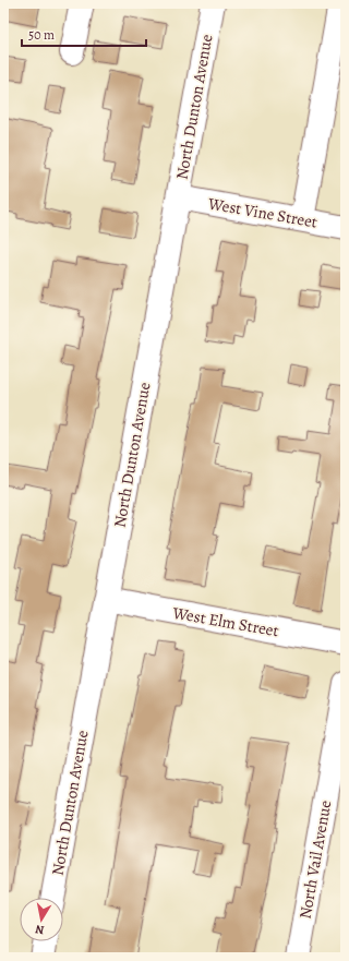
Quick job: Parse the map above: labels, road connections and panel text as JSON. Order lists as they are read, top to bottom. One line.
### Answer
{"streets":{"street":["North Dunton Avenue","West Vine Street","West Elm Street","North Vail Avenue"]},"crossings":[["North Dunton Avenue","West Vine Street"],["North Dunton Avenue","West Elm Street"]],"scale_bar":"50 m","north":"bottom"}
